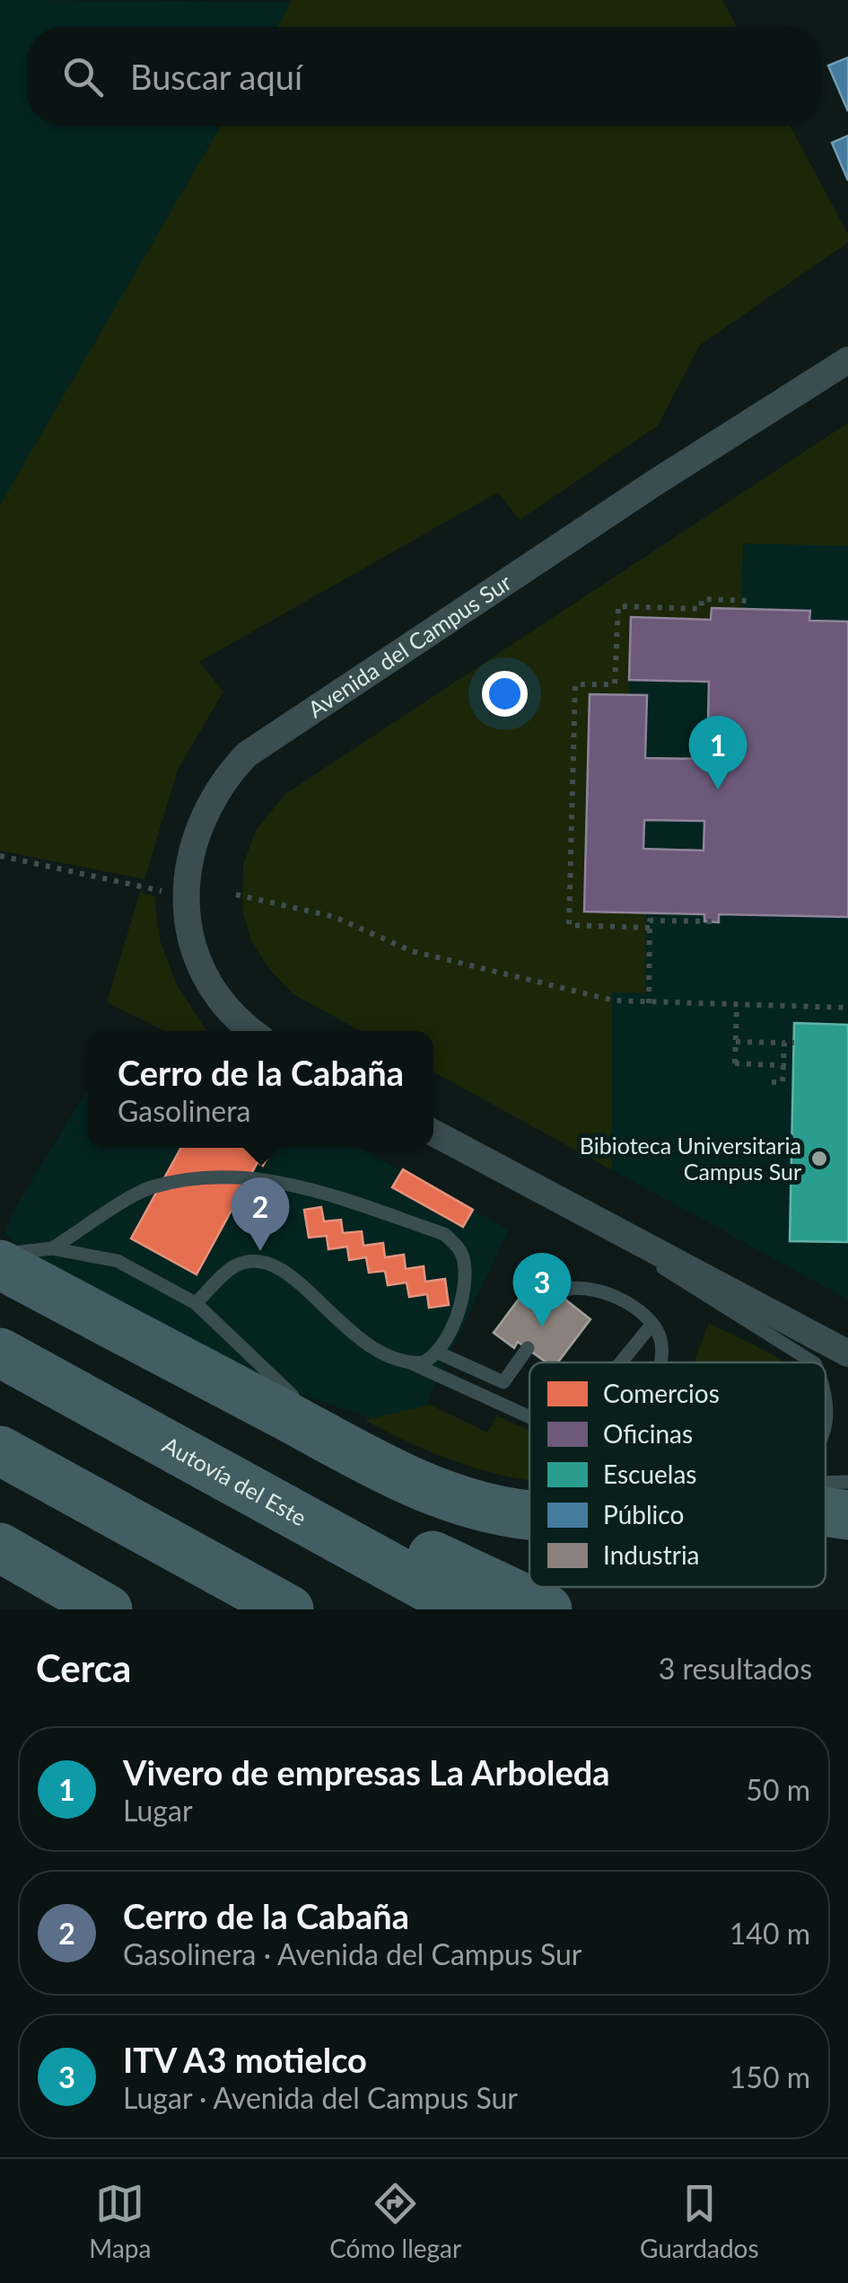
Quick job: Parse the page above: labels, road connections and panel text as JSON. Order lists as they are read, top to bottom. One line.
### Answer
{"streets":{"highway":["Autovía del Este"],"street":["Avenida del Campus Sur"]},"places":["Bibioteca Universitaria Campus Sur"],"legend":["Comercios","Oficinas","Escuelas","Público","Industria"],"page":{"search":"Buscar aquí","pins":["1","2","3"],"popup":["Cerro de la Cabaña","Gasolinera"],"heading":["Cerca","3 resultados"],"list":[{"mark":"1","name":"Vivero de empresas La Arboleda","note":"Lugar","value":"50 m"},{"mark":"2","name":"Cerro de la Cabaña","note":"Gasolinera · Avenida del Campus Sur","value":"140 m"},{"mark":"3","name":"ITV A3 motielco","note":"Lugar · Avenida del Campus Sur","value":"150 m"}],"nav":["Mapa","Cómo llegar","Guardados"]}}
